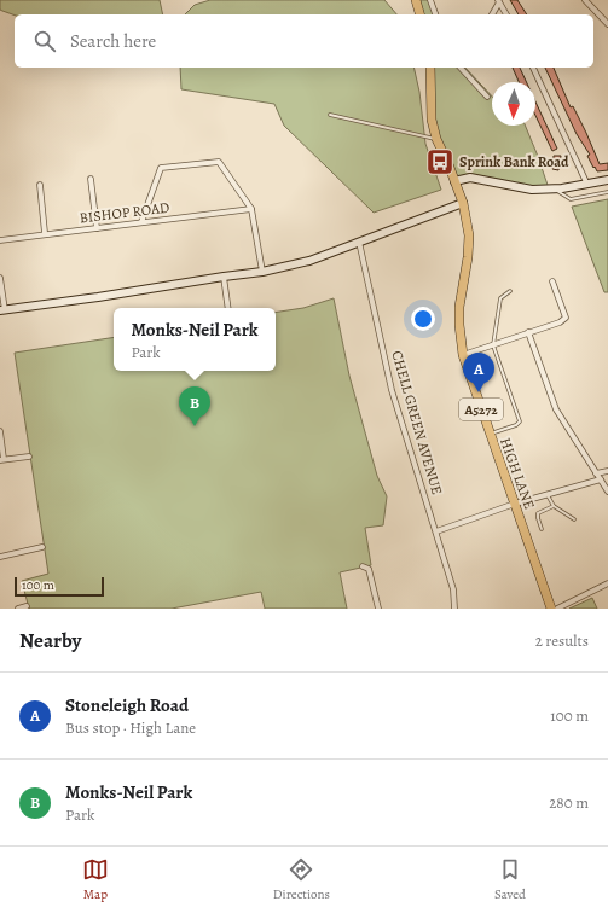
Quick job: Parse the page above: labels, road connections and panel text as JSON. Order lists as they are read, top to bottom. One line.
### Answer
{"streets":{"main road":["A5272","HIGH LANE"],"street":["BISHOP ROAD","CHELL GREEN AVENUE"]},"places":{"bus stop":["Sprink Bank Road"]},"scale_bar":"100 m","north":"bottom","page":{"search":"Search here","popup":["Monks-Neil Park","Park"],"pins":["A","B"],"scale":"100 m","heading":["Nearby","2 results"],"list":[{"mark":"A","name":"Stoneleigh Road","note":"Bus stop · High Lane","value":"100 m"},{"mark":"B","name":"Monks-Neil Park","note":"Park","value":"280 m"}],"nav":["Map","Directions","Saved"]}}
